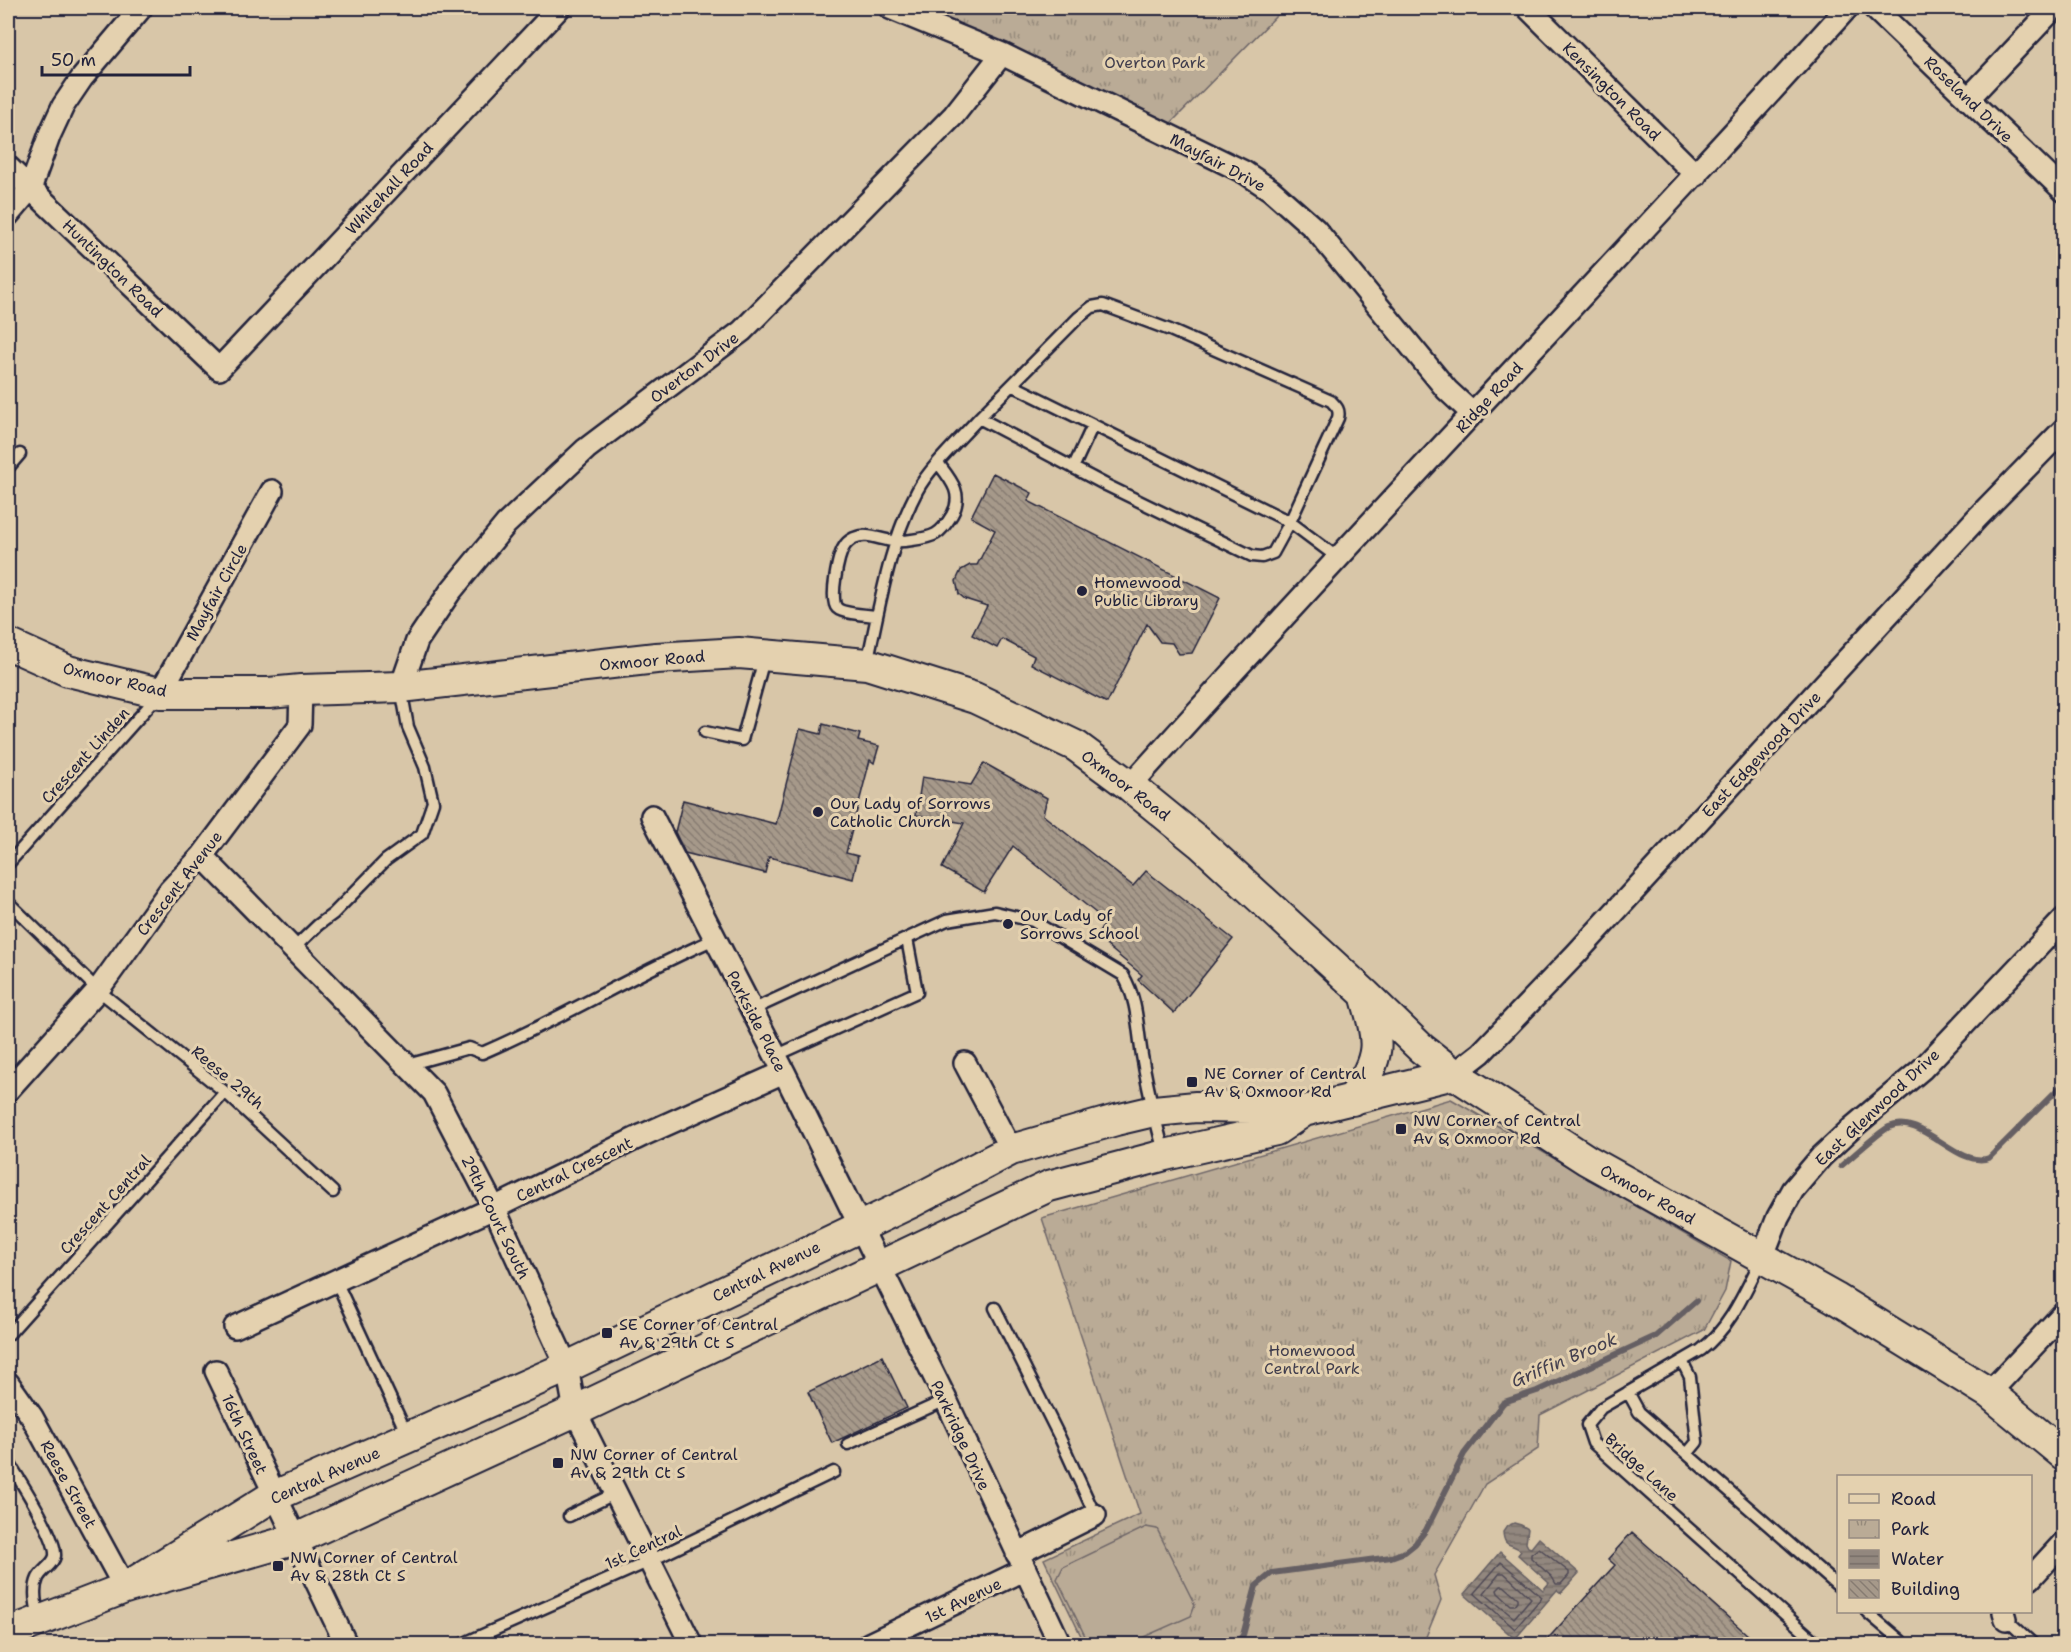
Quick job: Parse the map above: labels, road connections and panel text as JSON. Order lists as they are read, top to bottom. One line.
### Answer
{"streets":{"main road":["Oxmoor Road","Central Avenue"],"street":["Kensington Road","Roseland Drive","Mayfair Drive","Whitehall Road","Huntington Road","Overton Drive","Ridge Road","Mayfair Circle","East Edgewood Drive","Crescent Avenue","Parkside Place","East Glenwood Drive","Central Crescent","29th Court South","16th Street","Parkridge Drive","Reese Street","1st Avenue"],"lane":["Crescent Linden","Reese 29th","Crescent Central","Bridge Lane","1st Central"]},"crossings":[["Kensington Road","Ridge Road"],["Mayfair Drive","Overton Drive"],["Mayfair Drive","Ridge Road"],["Whitehall Road","Huntington Road"],["Overton Drive","Oxmoor Road"],["Ridge Road","Oxmoor Road"],["Mayfair Circle","Oxmoor Road"],["Mayfair Circle","Crescent Linden"],["Oxmoor Road","East Edgewood Drive"],["Oxmoor Road","Crescent Linden"],["Oxmoor Road","Crescent Avenue"],["Oxmoor Road","East Glenwood Drive"],["Oxmoor Road","Central Avenue"],["Oxmoor Road","Bridge Lane"],["East Edgewood Drive","Central Avenue"],["Crescent Avenue","Reese 29th"],["Crescent Avenue","29th Court South"],["Parkside Place","Central Crescent"],["Parkside Place","Central Avenue"],["Parkside Place","Parkridge Drive"],["Reese 29th","Crescent Central"],["East Glenwood Drive","Bridge Lane"],["Central Crescent","29th Court South"],["29th Court South","Central Avenue"],["29th Court South","1st Central"],["Central Avenue","16th Street"],["Central Avenue","Parkridge Drive"],["Central Avenue","Reese Street"],["Parkridge Drive","1st Avenue"]],"water":["Griffin Brook"],"parks":["Overton Park","Homewood Central Park"],"places":{"other":["Homewood Public Library","Our Lady of Sorrows Catholic Church","Our Lady of Sorrows School"],"transit":["NE Corner of Central Av & Oxmoor Rd","NW Corner of Central Av & Oxmoor Rd","SE Corner of Central Av & 29th Ct S","NW Corner of Central Av & 29th Ct S","NW Corner of Central Av & 28th Ct S"]},"legend":["Road","Park","Water","Building"],"scale_bar":"50 m"}
